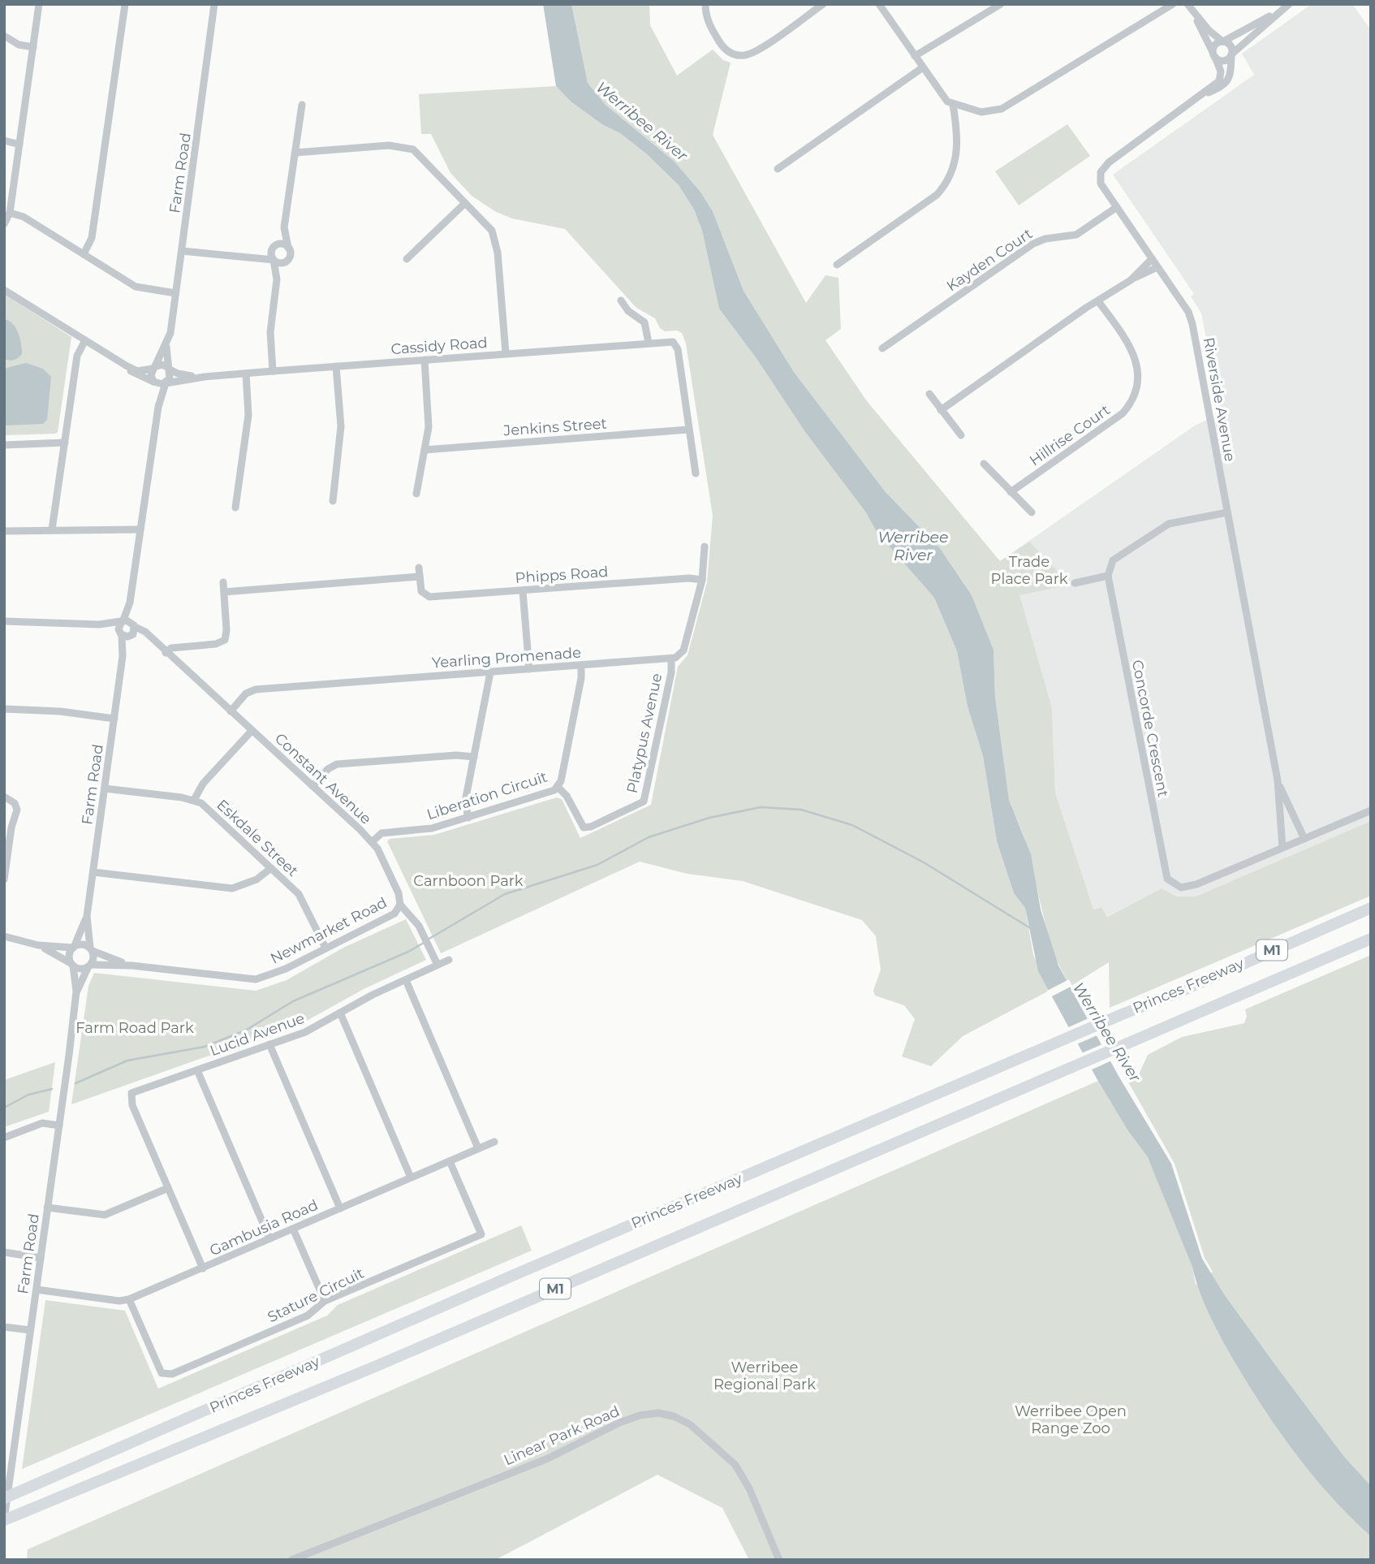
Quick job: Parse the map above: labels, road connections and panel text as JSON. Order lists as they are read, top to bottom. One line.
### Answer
{"streets":{"highway":["M1","Princes Freeway"],"street":["Farm Road","Kayden Court","Cassidy Road","Riverside Avenue","Jenkins Street","Hillrise Court","Phipps Road","Yearling Promenade","Concorde Crescent","Platypus Avenue","Constant Avenue","Liberation Circuit","Eskdale Street","Newmarket Road","Lucid Avenue","Gambusia Road","Stature Circuit","Linear Park Road"]},"crossings":[["Farm Road","Cassidy Road"],["Farm Road","Constant Avenue"],["Farm Road","Eskdale Street"],["Farm Road","Newmarket Road"],["Farm Road","Princes Freeway"],["Farm Road","Gambusia Road"],["Kayden Court","Riverside Avenue"],["Cassidy Road","Jenkins Street"],["Riverside Avenue","Concorde Crescent"],["Yearling Promenade","Platypus Avenue"],["Yearling Promenade","Constant Avenue"],["Yearling Promenade","Liberation Circuit"],["Platypus Avenue","Liberation Circuit"],["Constant Avenue","Liberation Circuit"],["Constant Avenue","Newmarket Road"],["Constant Avenue","Lucid Avenue"],["Eskdale Street","Newmarket Road"],["Gambusia Road","Stature Circuit"]],"water":["Werribee River"],"parks":["Trade Place Park","Carnboon Park","Farm Road Park","Werribee Regional Park","Werribee Open Range Zoo"]}
